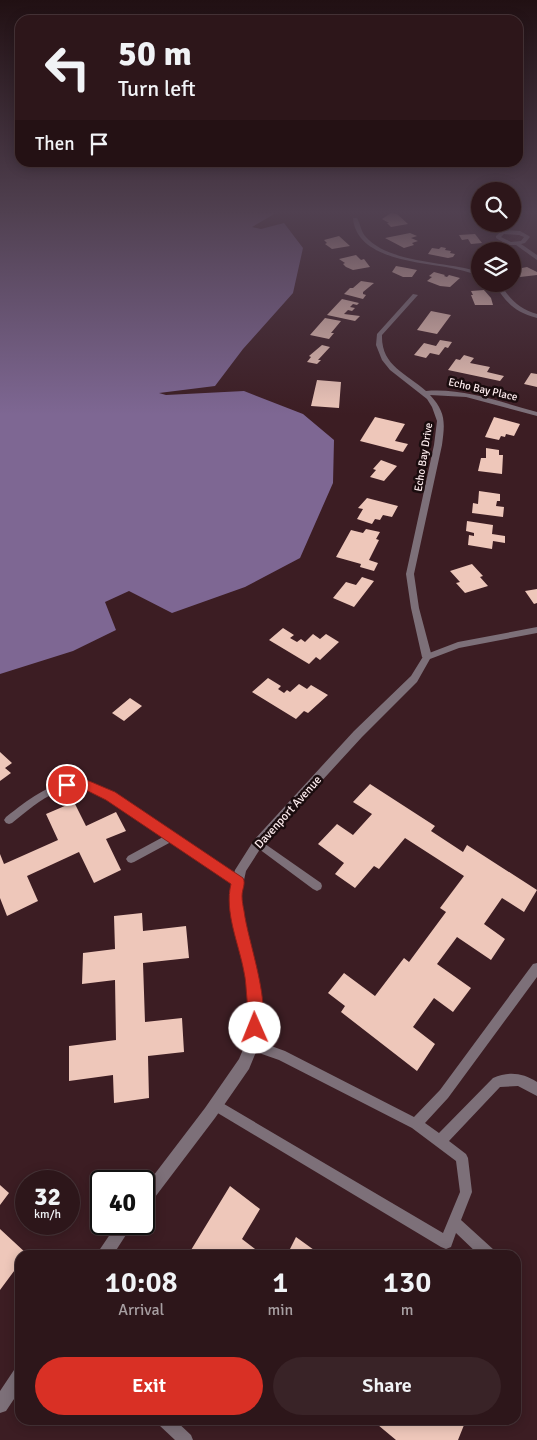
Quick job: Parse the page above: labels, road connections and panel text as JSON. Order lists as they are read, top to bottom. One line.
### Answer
{"streets":{"street":["Echo Bay Place","Echo Bay Drive","Davenport Avenue"]},"crossings":[["Echo Bay Place","Echo Bay Drive"],["Echo Bay Drive","Davenport Avenue"]],"page":{"turn":["50 m","Turn left"],"then":"Then","speed":"32 km/h","limit":"40","eta":["10:08","Arrival","1","min","130","m"],"buttons":["Exit","Share"]}}
